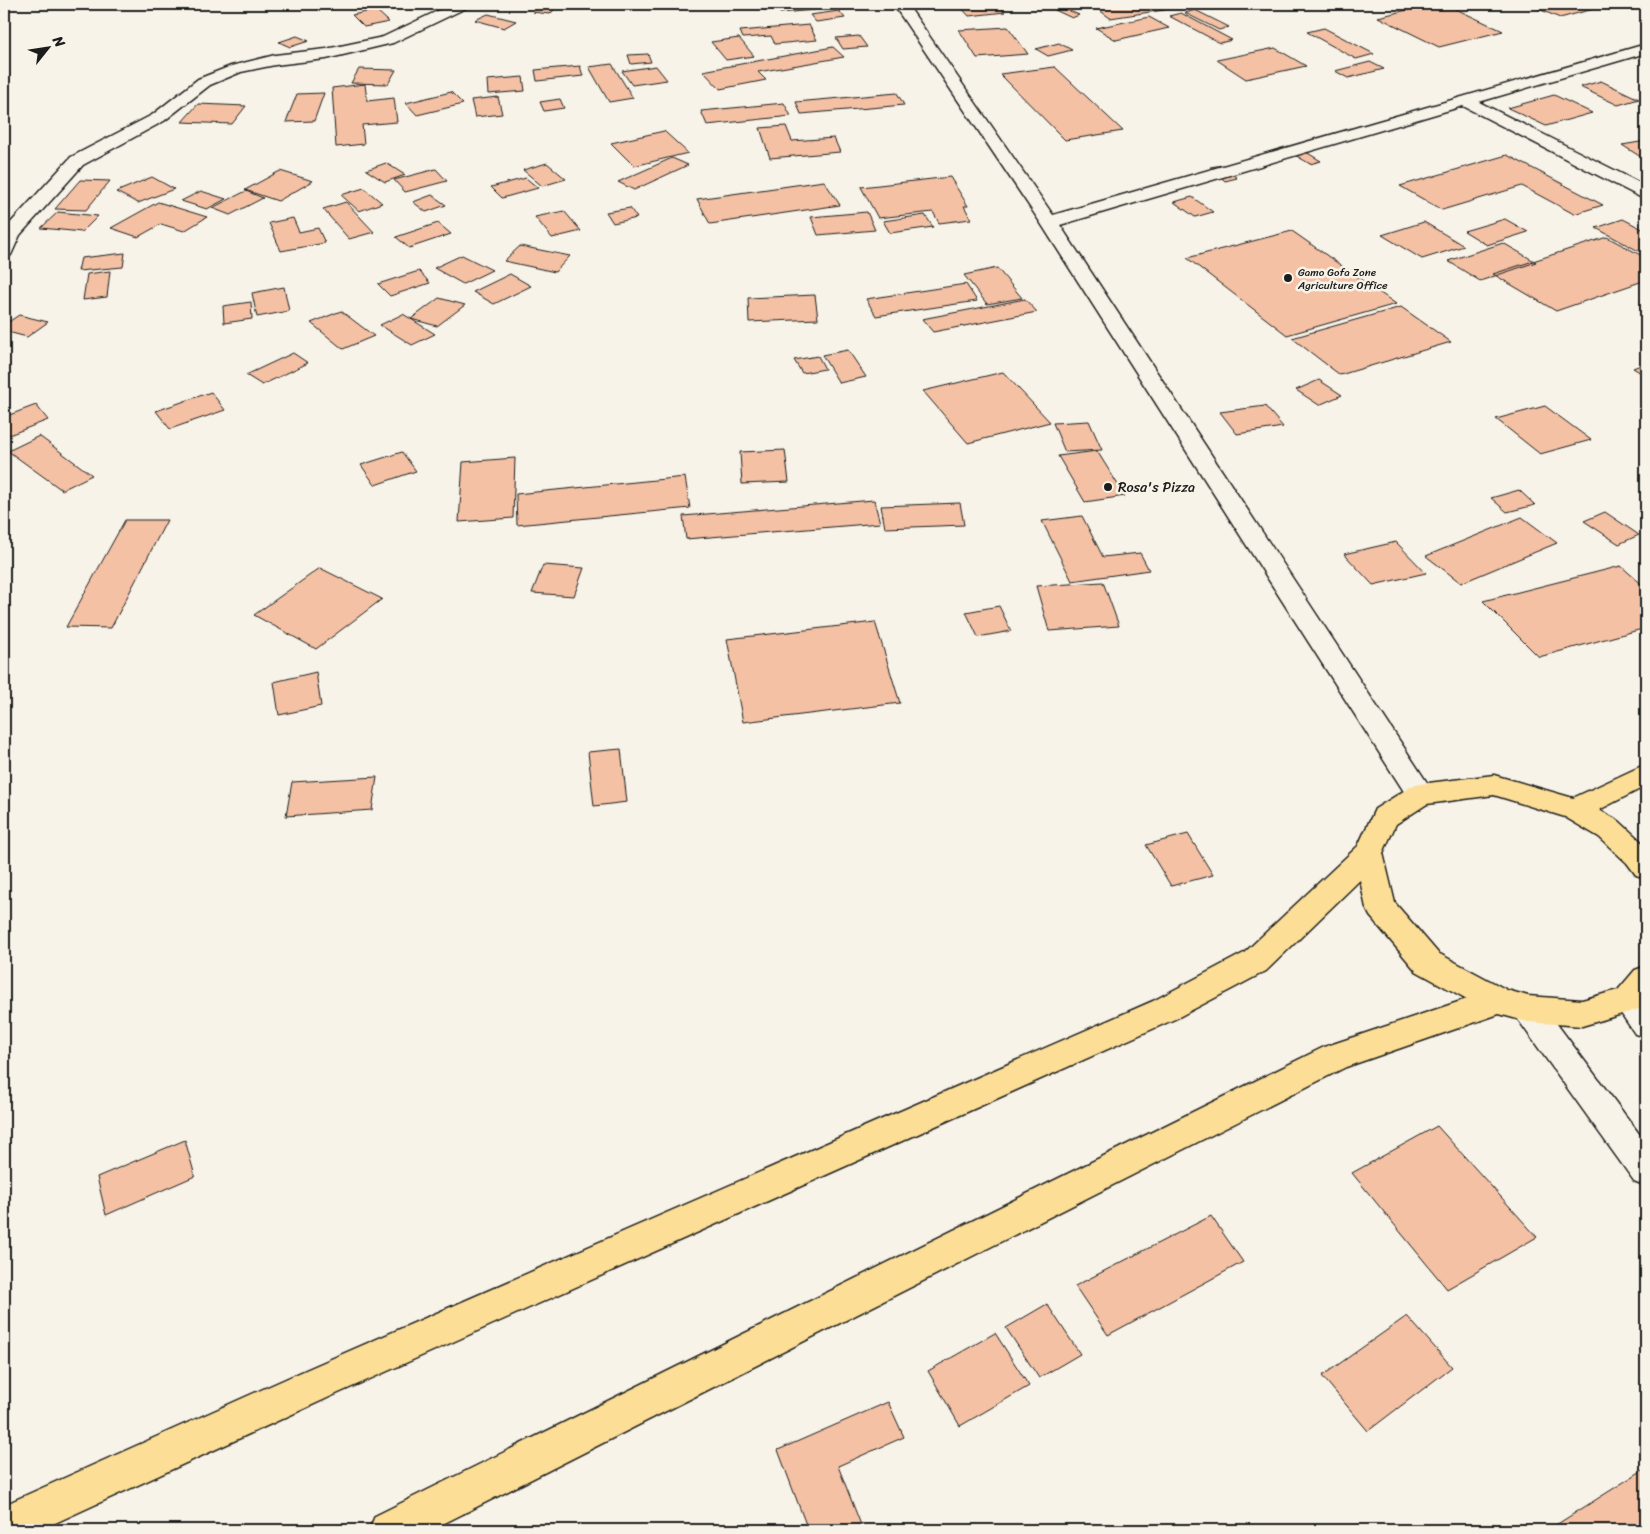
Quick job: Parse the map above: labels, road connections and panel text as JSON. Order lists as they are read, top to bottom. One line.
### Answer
{"places":["Gamo Gofa Zone Agriculture Office","Rosa's Pizza"],"north":"top right"}
